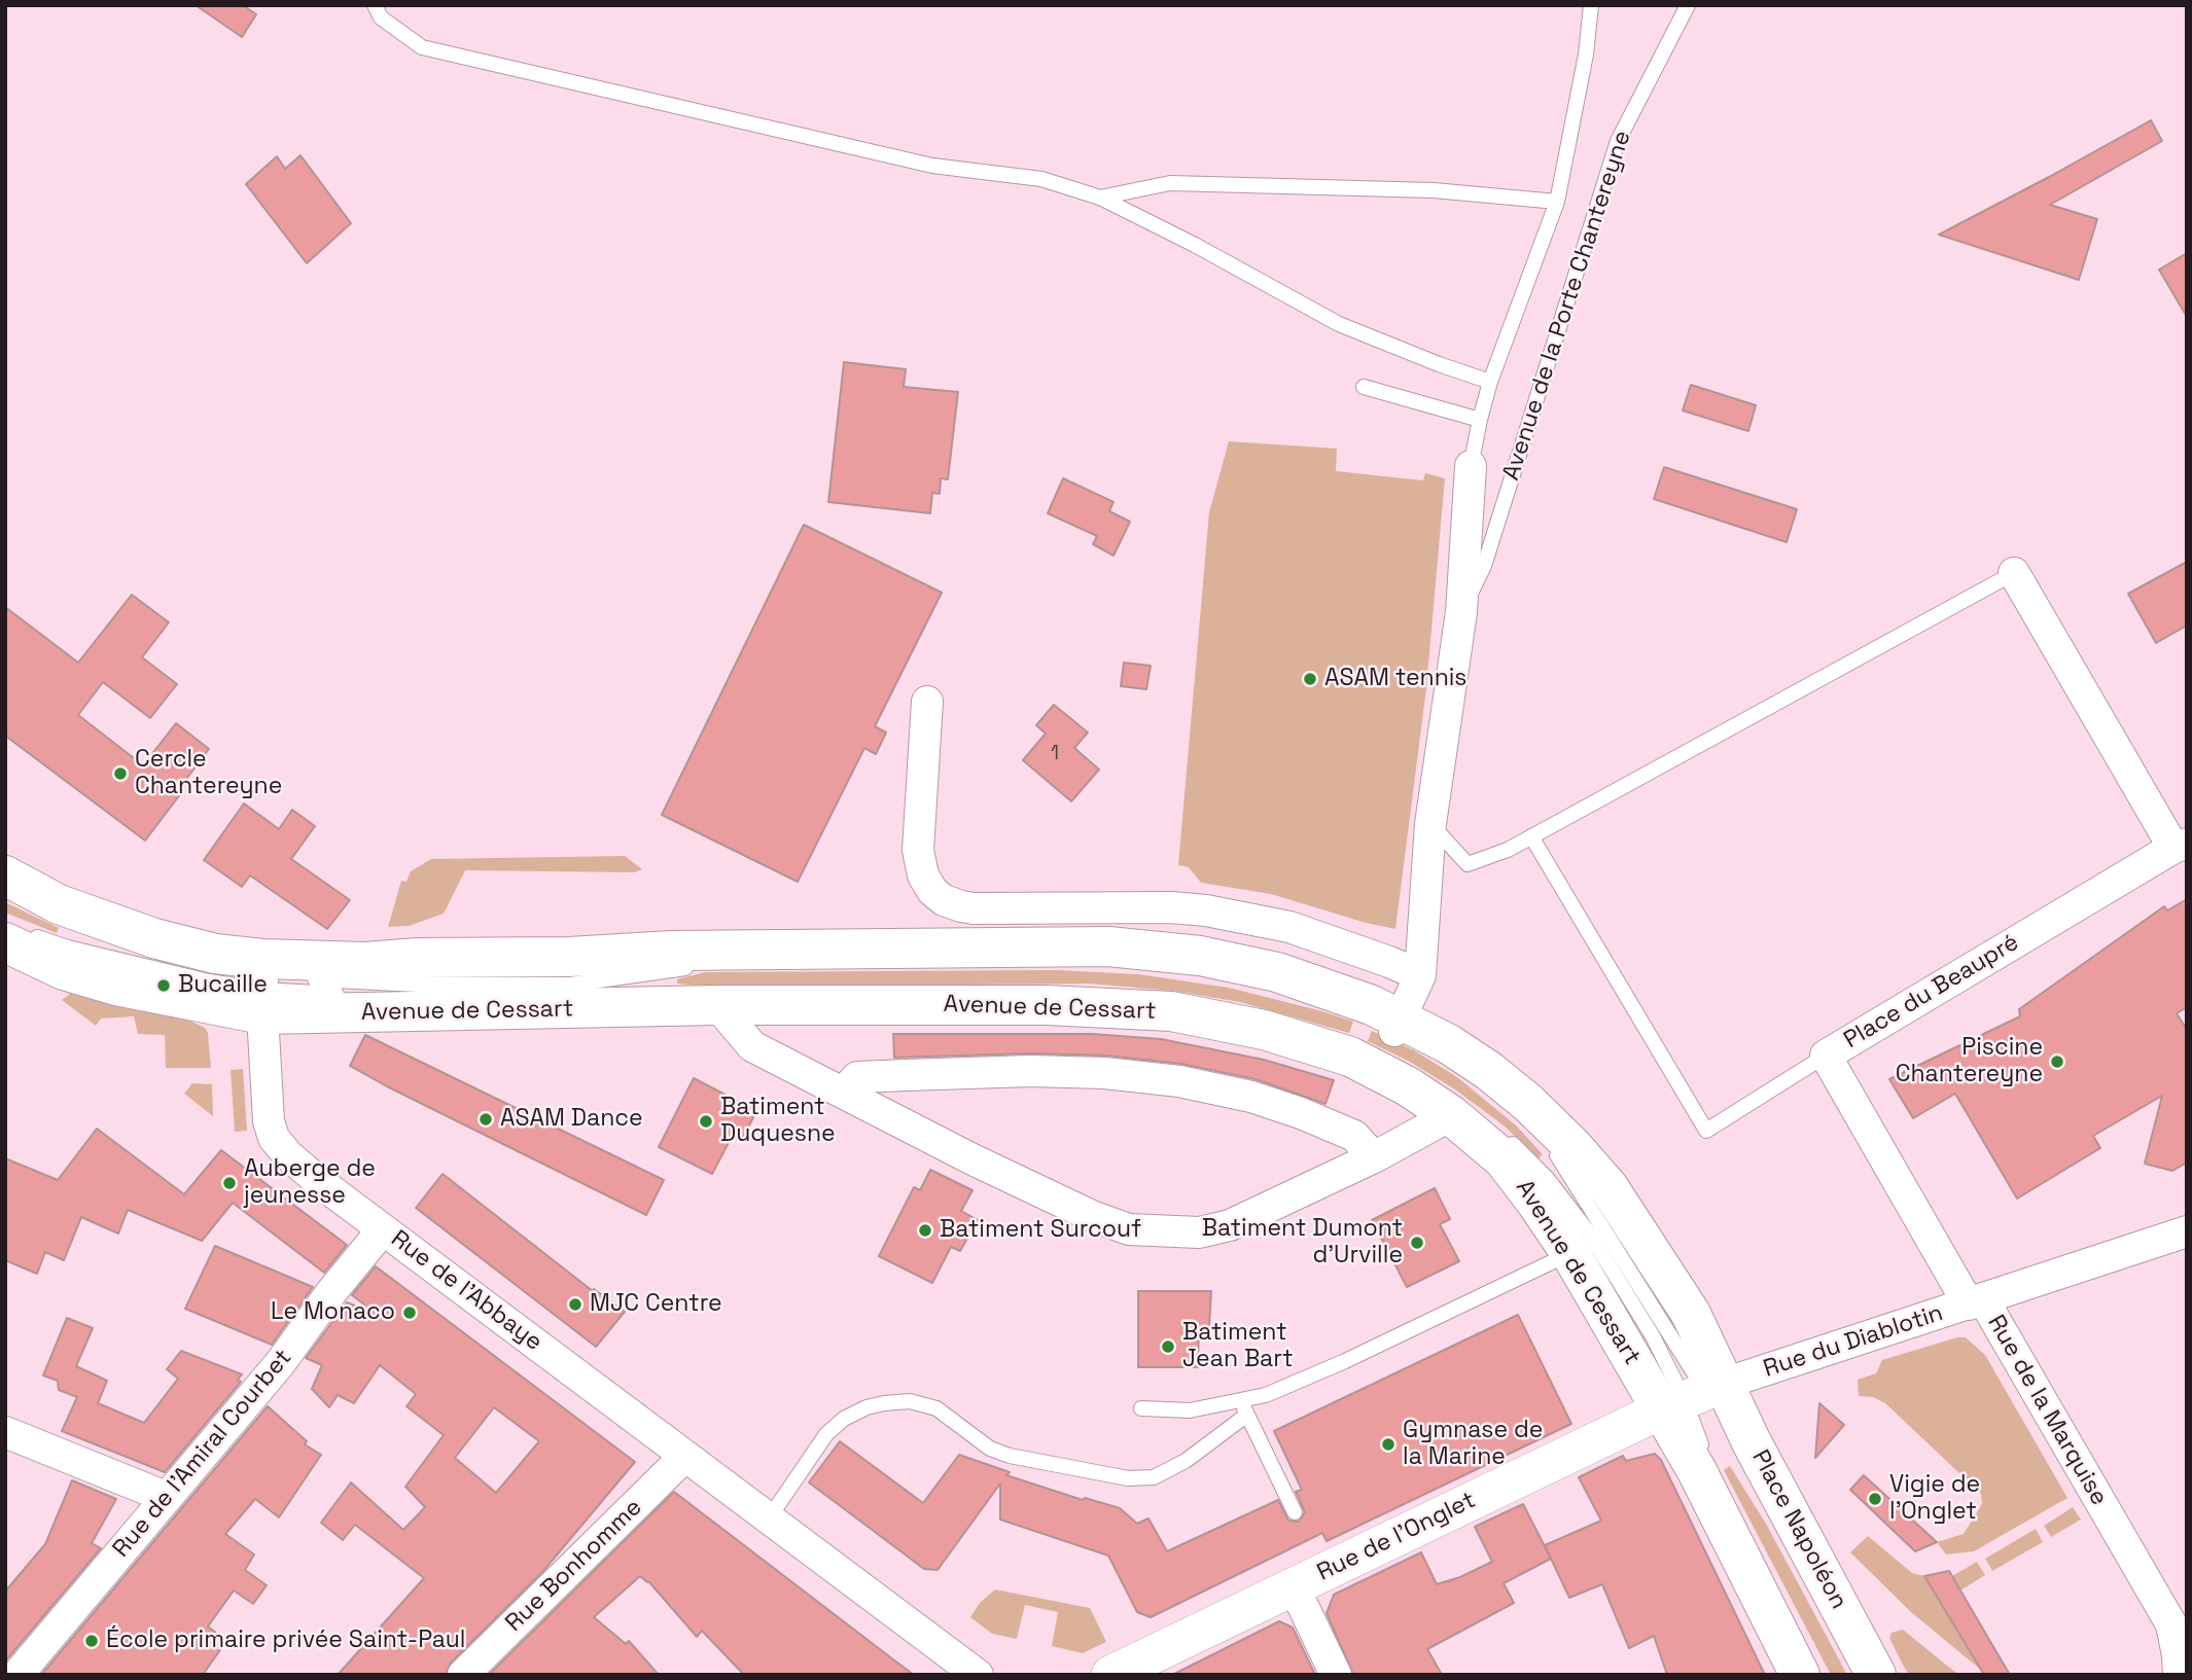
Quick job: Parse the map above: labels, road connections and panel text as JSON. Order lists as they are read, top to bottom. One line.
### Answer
{"streets":{"main road":["Avenue de Cessart","Place Napoléon"],"street":["Avenue de la Porte Chantereyne","Place du Beaupré","Rue de l'Abbaye","Rue du Diablotin","Rue de la Marquise","Rue de l'Amiral Courbet","Rue de l'Onglet","Rue Bonhomme"]},"crossings":[["Place du Beaupré","Rue du Diablotin"],["Place du Beaupré","Rue de la Marquise"],["Avenue de Cessart","Rue de l'Abbaye"],["Avenue de Cessart","Rue du Diablotin"],["Avenue de Cessart","Place Napoléon"],["Avenue de Cessart","Rue de l'Onglet"],["Rue de l'Abbaye","Rue de l'Amiral Courbet"],["Rue de l'Abbaye","Rue Bonhomme"],["Rue du Diablotin","Rue de la Marquise"],["Rue du Diablotin","Place Napoléon"],["Rue du Diablotin","Rue de l'Onglet"],["Place Napoléon","Rue de l'Onglet"]],"places":["ASAM tennis","Cercle Chantereyne","Bucaille","Piscine Chantereyne","ASAM Dance","Batiment Duquesne","Auberge de jeunesse","Batiment Surcouf","Batiment Dumont d'Urville","MJC Centre","Le Monaco","Batiment Jean Bart","Gymnase de la Marine","Vigie de l'Onglet","École primaire privée Saint-Paul"],"house_numbers":["1"]}
